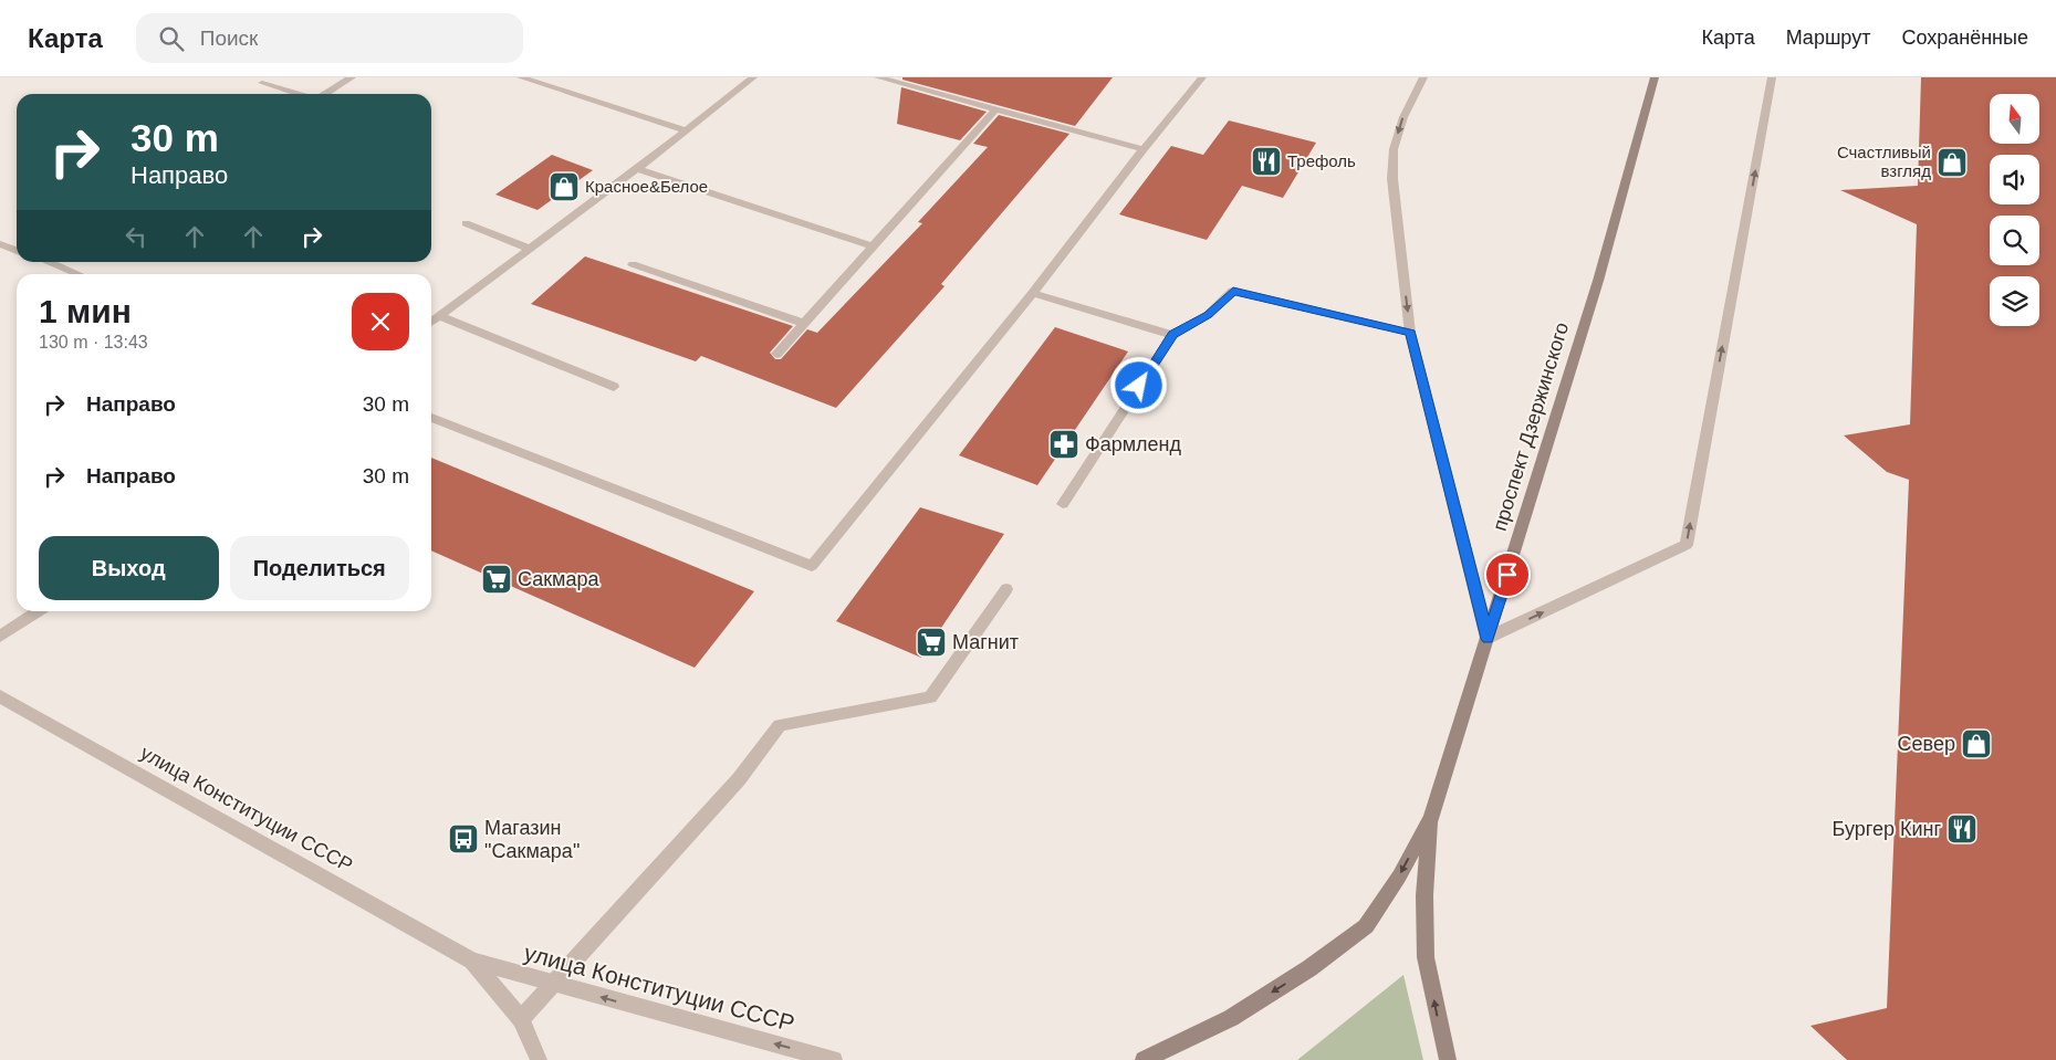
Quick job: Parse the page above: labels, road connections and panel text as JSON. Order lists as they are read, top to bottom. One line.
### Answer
{"streets":{"main road":["проспект Дзержинского"],"street":["улица Конституции СССР"]},"one_way":["улица Конституции СССР"],"places":{"restaurant":["Трефоль","Бургер Кинг"],"shop":["Счастливый взгляд","Красное&Белое","Север"],"pharmacy":["Фармленд"],"supermarket":["Сакмара","Магнит"],"bus stop":["Магазин \"Сакмара\""]},"north":"top","page":{"header":"Карта","search":"Поиск","nav":["Карта","Маршрут","Сохранённые"],"turn":["30 m","Направо"],"heading":["1 мин","130 m · 13:43"],"list":[{"name":"Направо","value":"30 m"},{"name":"Направо","value":"30 m"}],"buttons":["Выход","Поделиться"]}}
